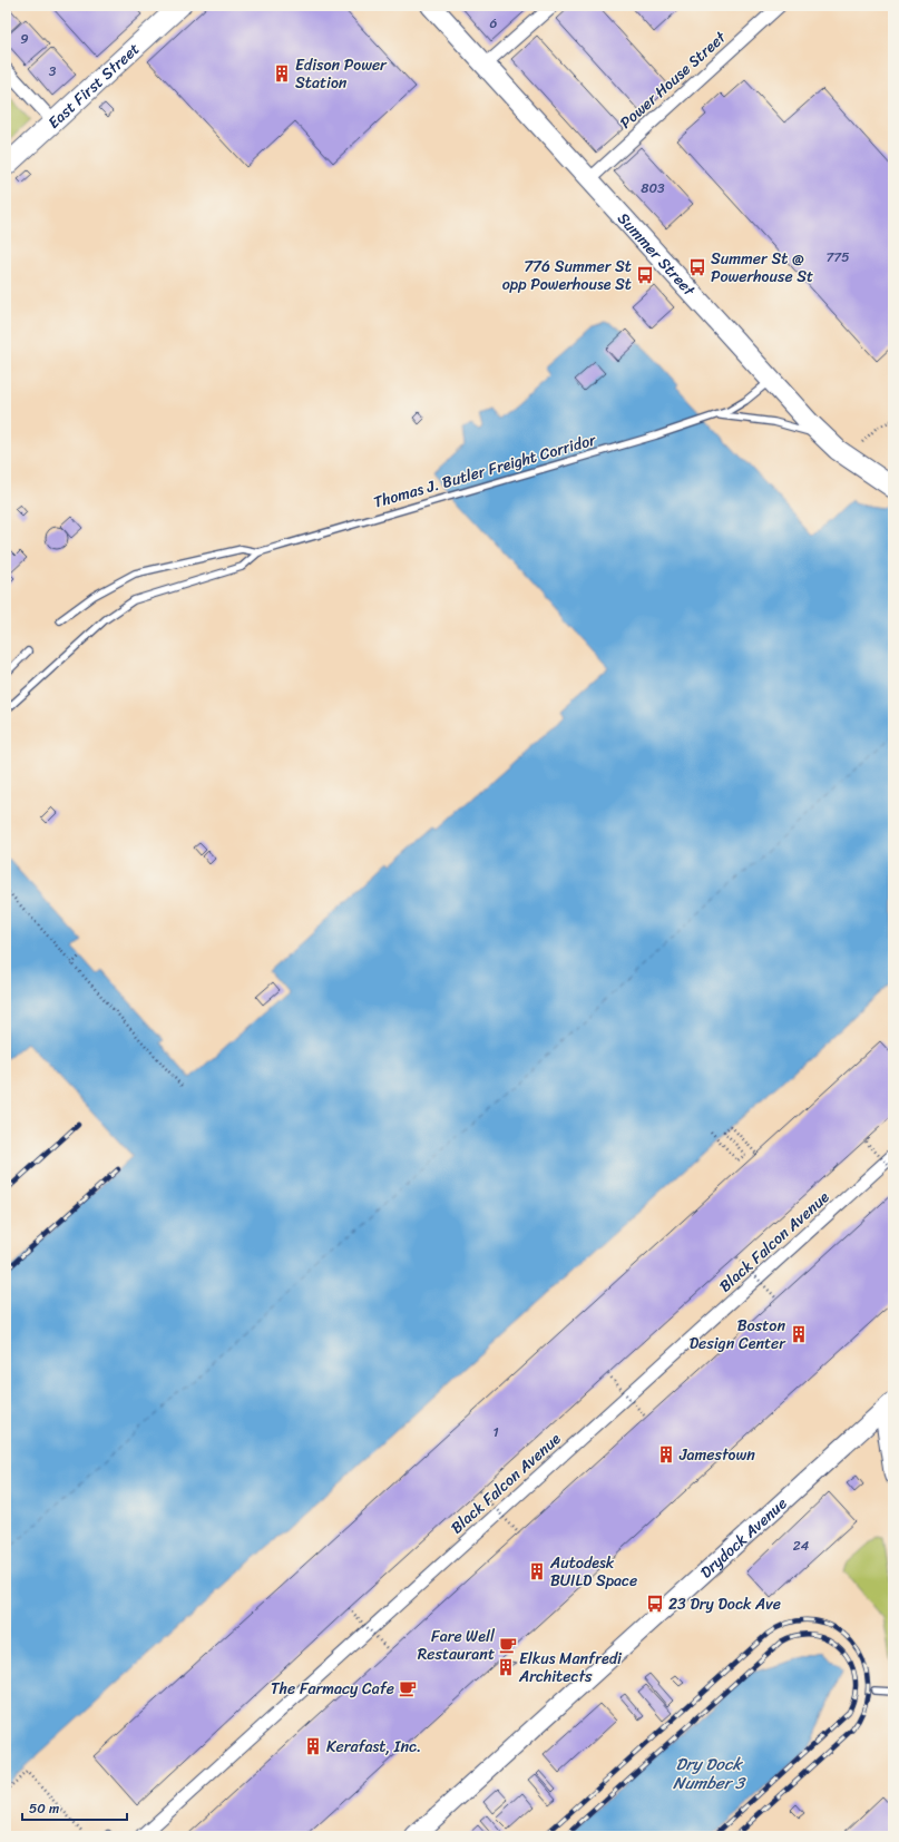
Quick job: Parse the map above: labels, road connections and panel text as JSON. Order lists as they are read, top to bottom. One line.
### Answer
{"streets":{"main road":["East First Street","Summer Street"],"street":["Power House Street","Black Falcon Avenue","Drydock Avenue"],"lane":["Thomas J. Butler Freight Corridor"]},"crossings":[["Power House Street","Summer Street"],["Summer Street","Thomas J. Butler Freight Corridor"]],"water":["Dry Dock Number 3"],"places":{"building":["Edison Power Station","Boston Design Center","Jamestown","Autodesk BUILD Space","Elkus Manfredi Architects","Kerafast, Inc."],"bus stop":["Summer St @ Powerhouse St","776 Summer St opp Powerhouse St","23 Dry Dock Ave"],"cafe":["Fare Well Restaurant","The Farmacy Cafe"]},"house_numbers":["6","9","3","803","775","1","24"],"scale_bar":"50 m"}
